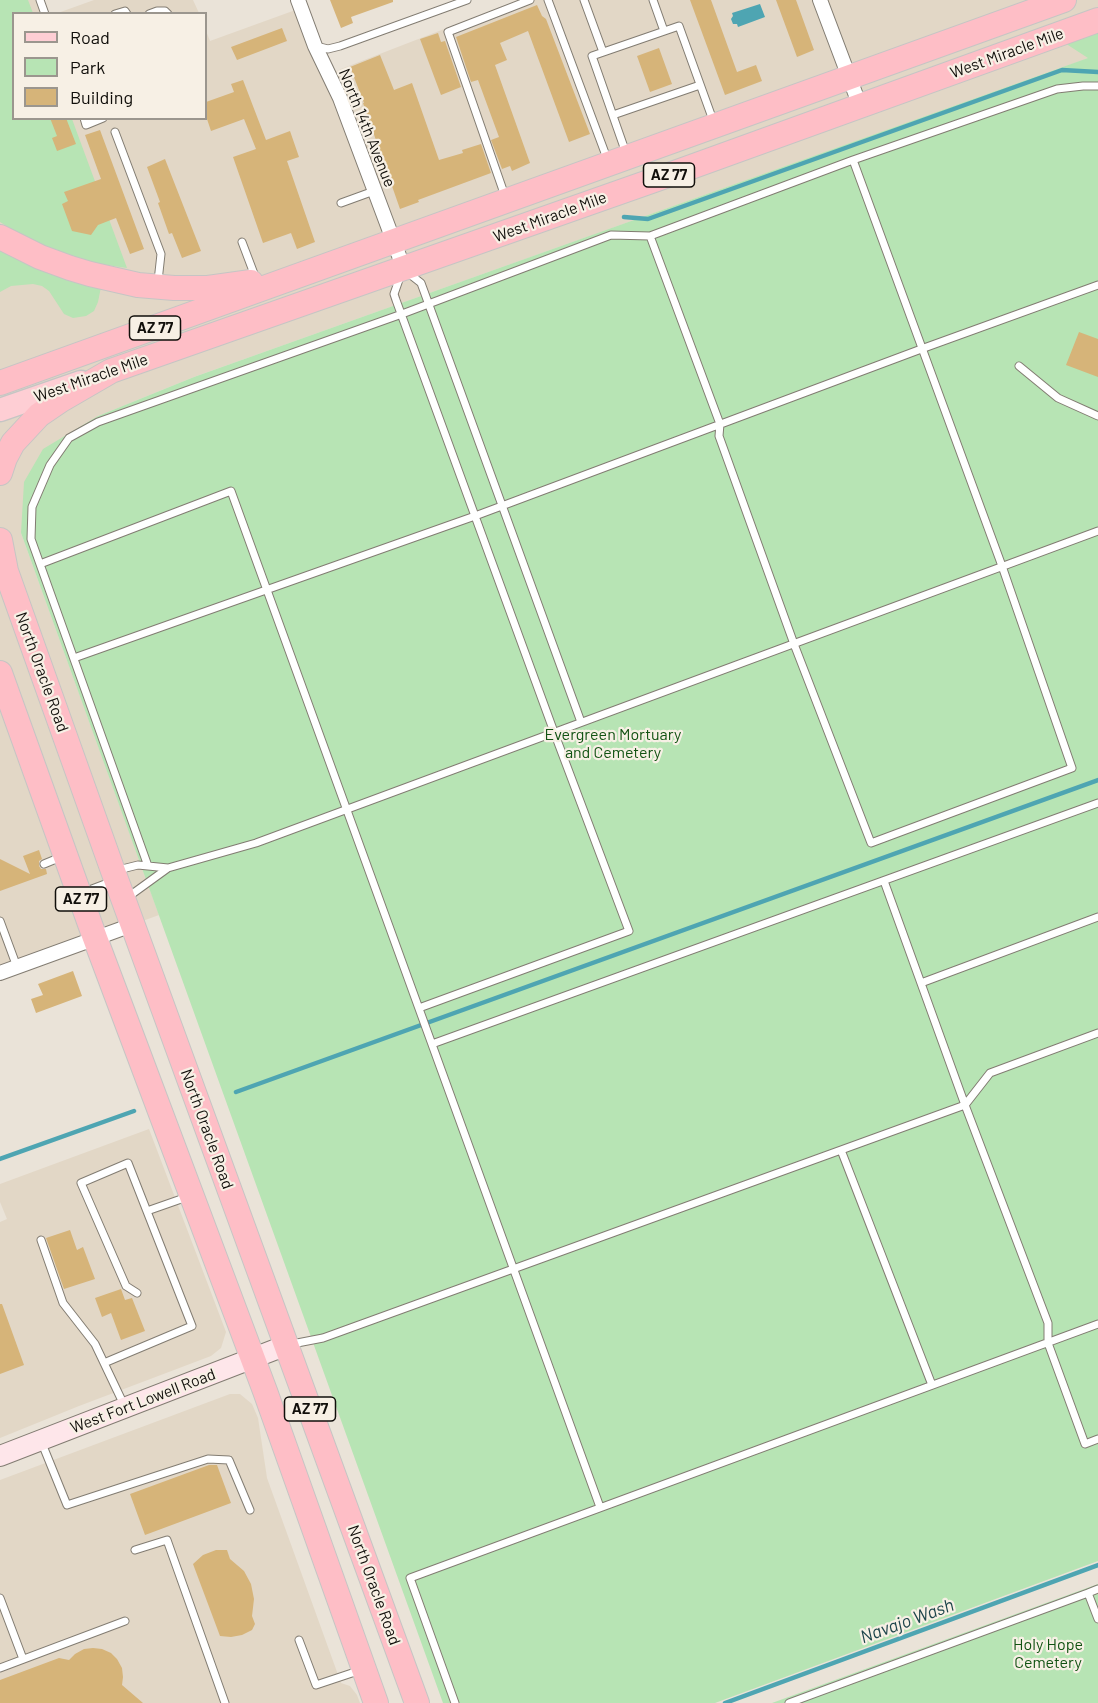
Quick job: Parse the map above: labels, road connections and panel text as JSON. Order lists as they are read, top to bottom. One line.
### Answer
{"streets":{"highway":["West Miracle Mile","AZ 77","North Oracle Road"],"main road":["West Fort Lowell Road"],"street":["North 14th Avenue"]},"crossings":[["West Miracle Mile","North 14th Avenue"],["West Miracle Mile","AZ 77"],["AZ 77","North Oracle Road"],["AZ 77","West Fort Lowell Road"],["North Oracle Road","West Fort Lowell Road"]],"water":["Navajo Wash"],"parks":["Evergreen Mortuary and Cemetery","Holy Hope Cemetery"],"legend":["Road","Park","Building"]}
